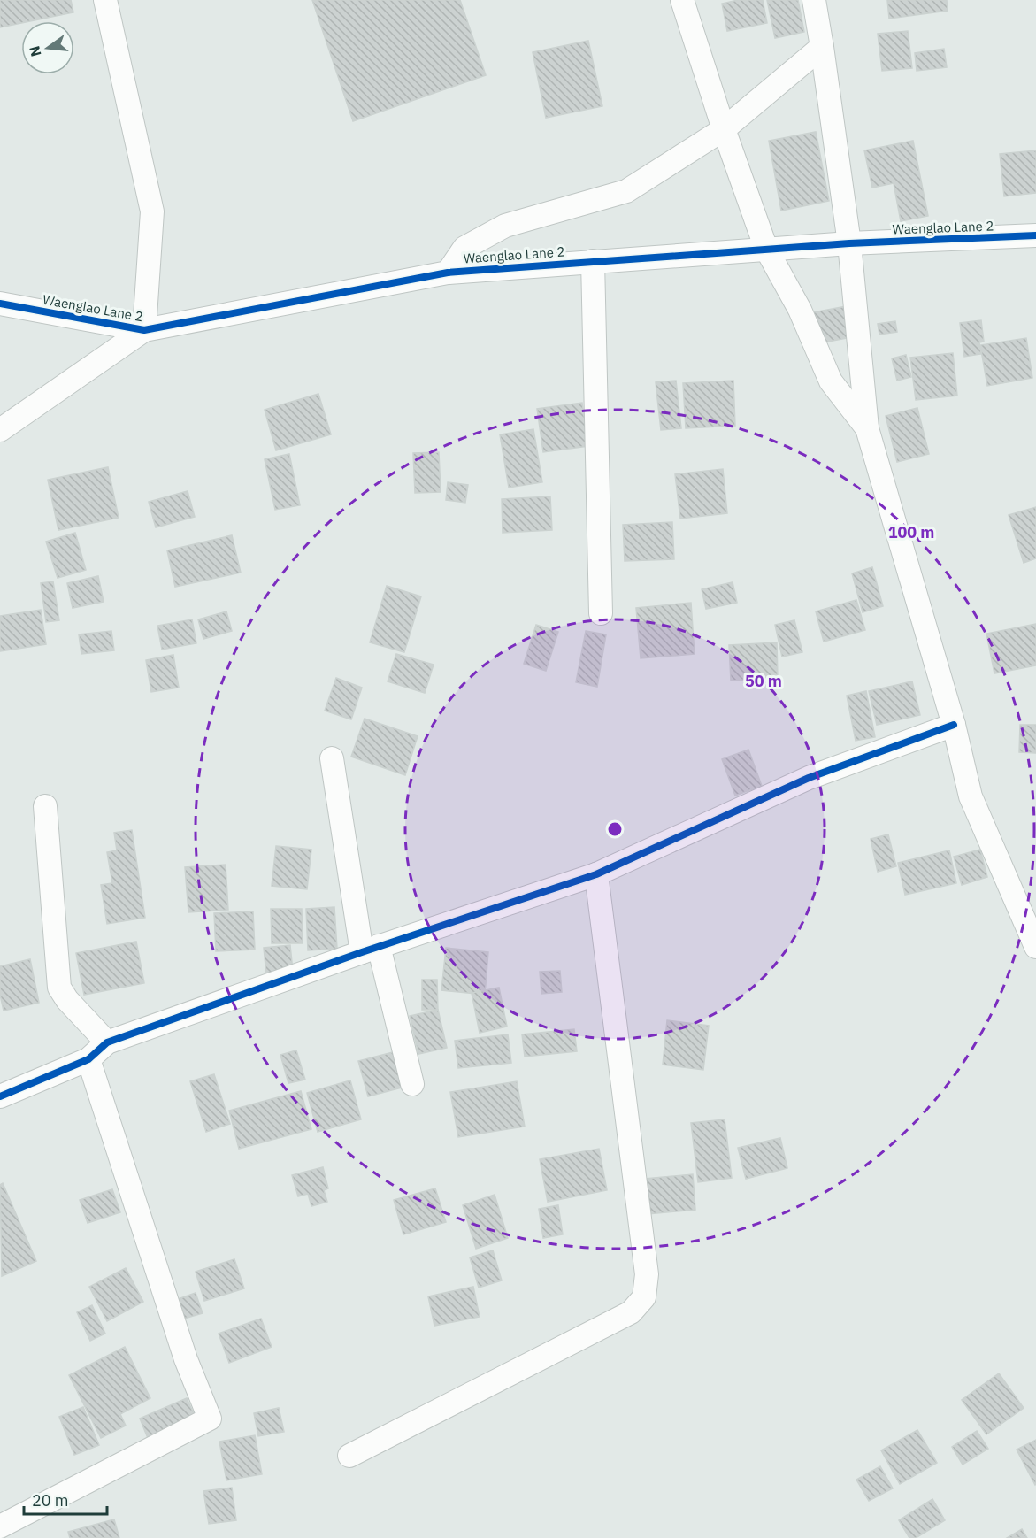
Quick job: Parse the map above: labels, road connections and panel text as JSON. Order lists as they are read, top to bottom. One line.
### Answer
{"streets":{"street":["Waenglao Lane 2"]},"scale_bar":"20 m","north":"left","rings":["100 m","50 m"]}
